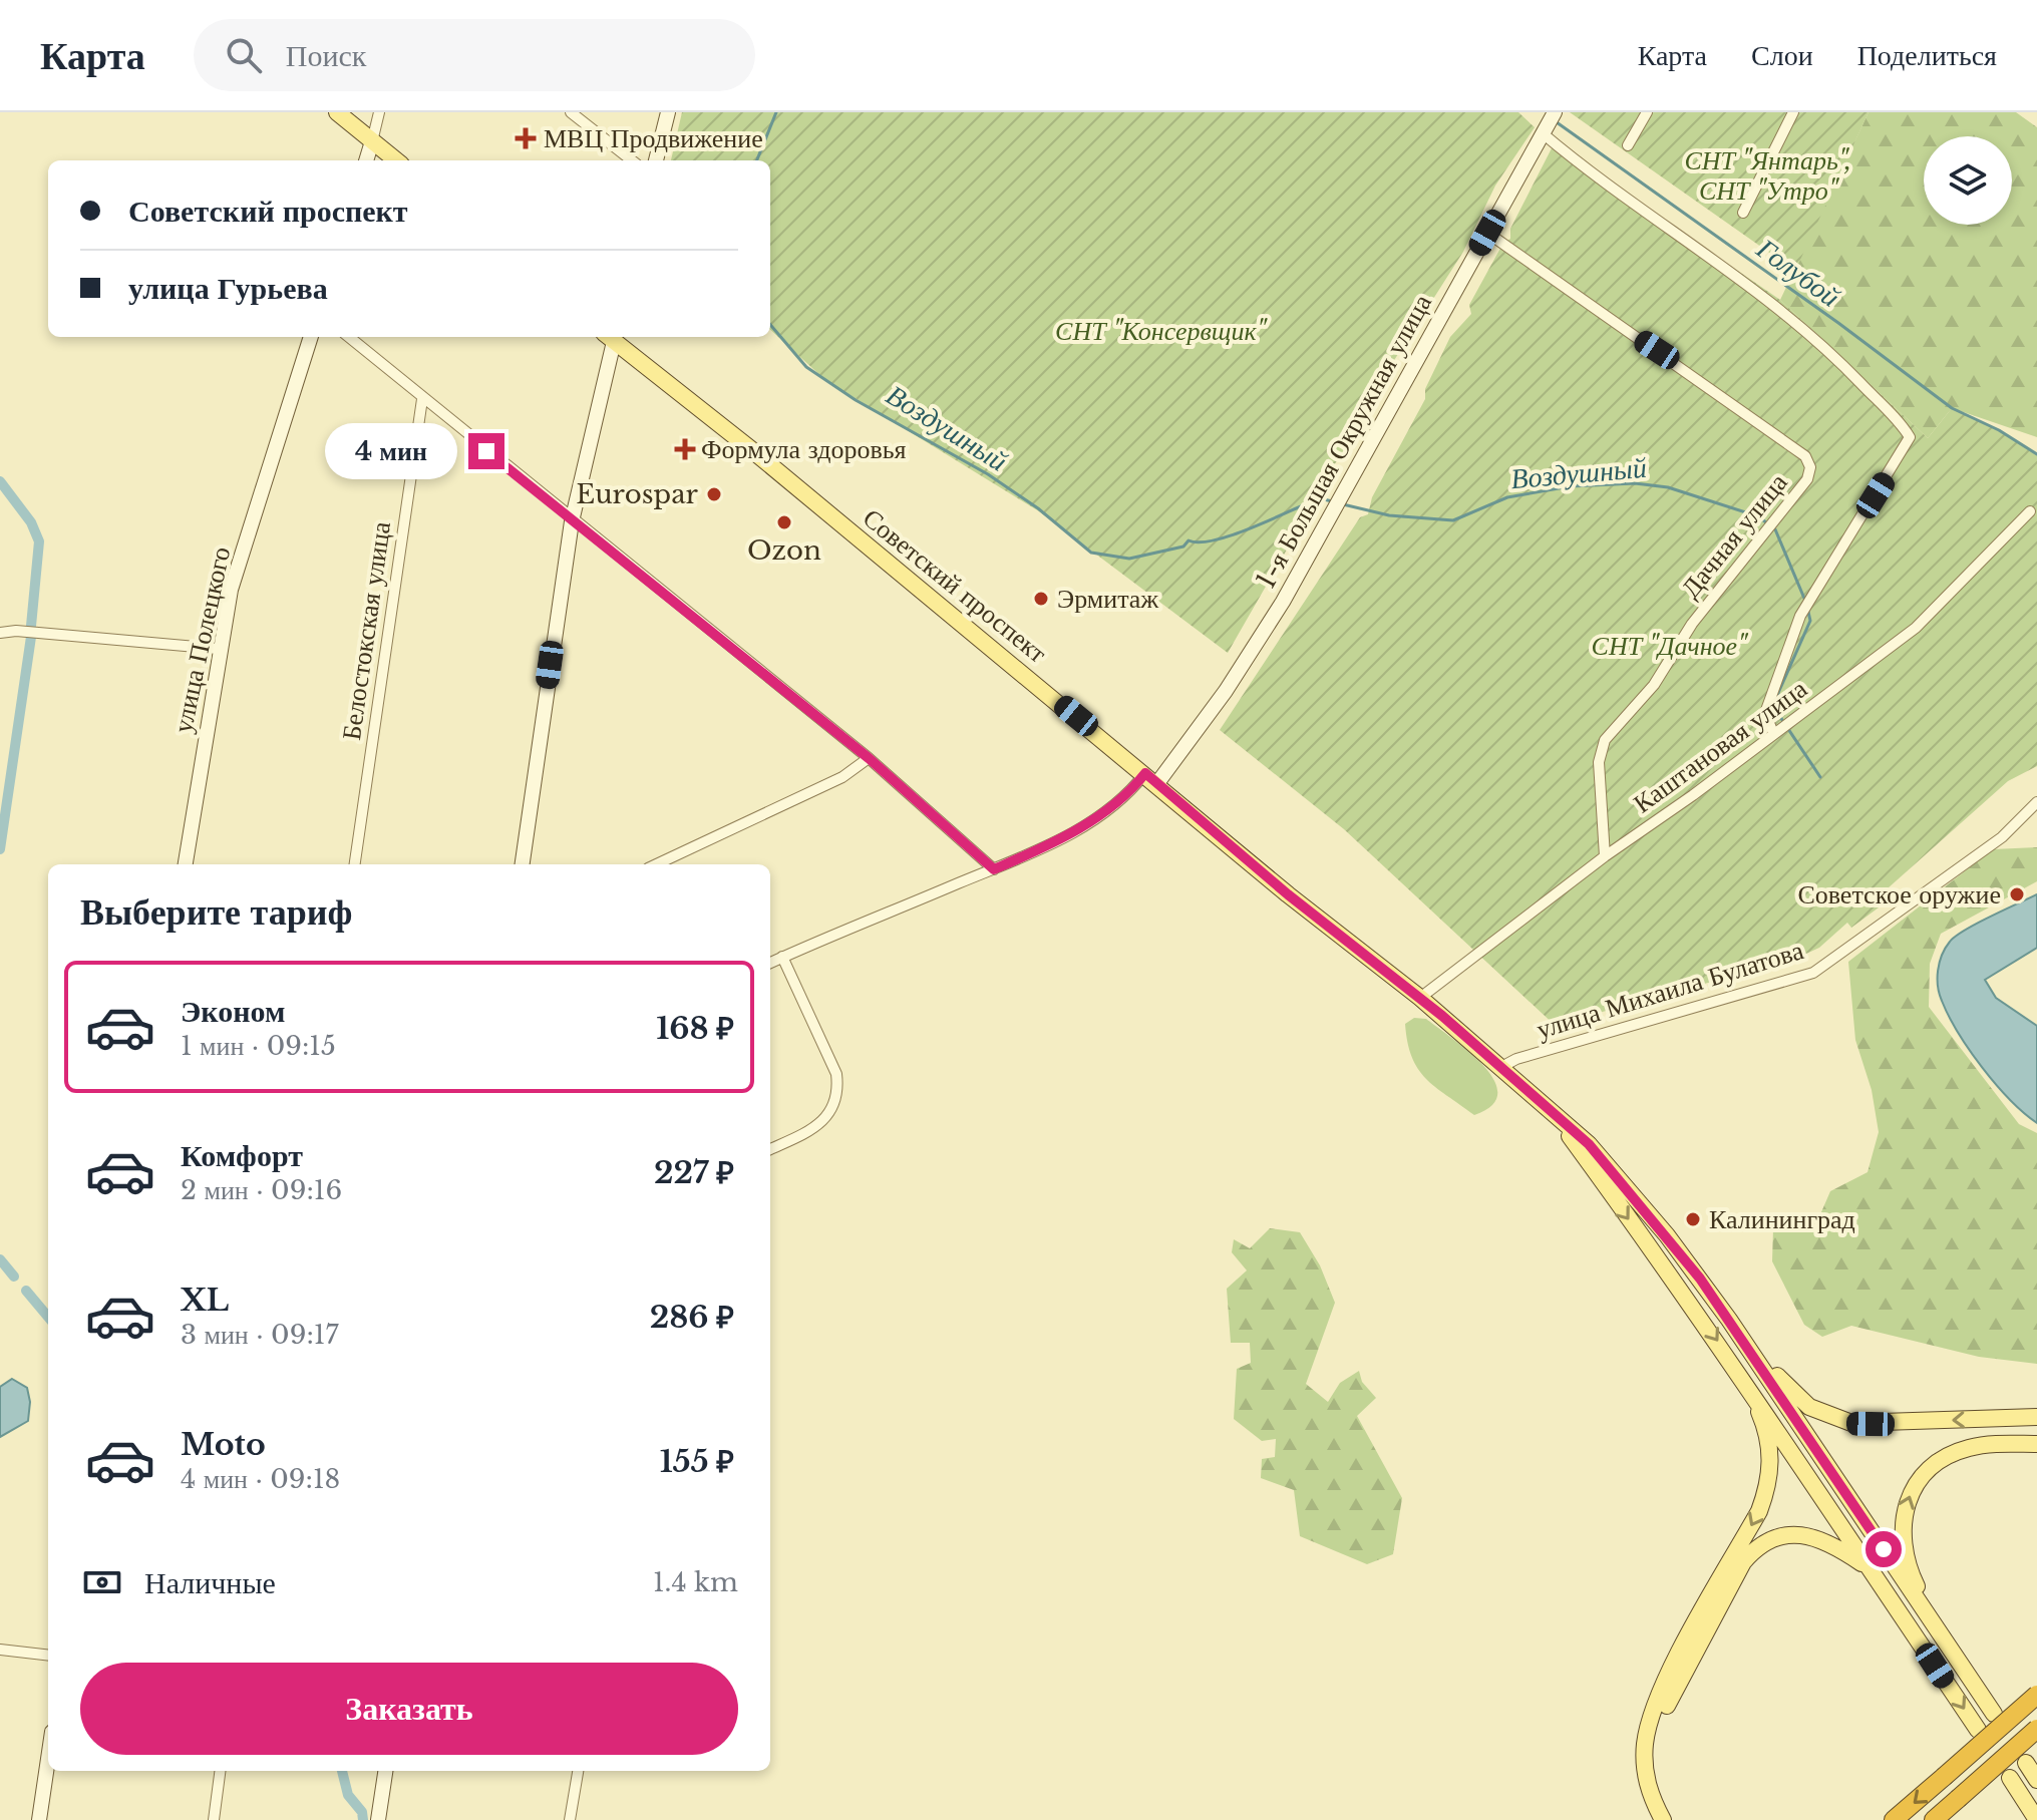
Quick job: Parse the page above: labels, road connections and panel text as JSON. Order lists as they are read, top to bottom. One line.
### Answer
{"streets":{"main road":["Советский проспект"],"street":["1-я Большая Окружная улица","Дачная улица","Белостокская улица","улица Полецкого","Каштановая улица","улица Михаила Булатова"]},"crossings":[["1-я Большая Окружная улица","Дачная улица"],["1-я Большая Окружная улица","Советский проспект"],["Дачная улица","Каштановая улица"],["Советский проспект","Каштановая улица"],["Советский проспект","улица Михаила Булатова"]],"water":["Голубой","Воздушный"],"parks":["СНТ \"Янтарь\", СНТ \"Утро\"","СНТ \"Консервщик\"","СНТ \"Дачное\""],"places":{"health":["МВЦ Продвижение","Формула здоровья"],"other":["Eurospar","Ozon","Эрмитаж","Советское оружие","Калининград"]},"page":{"header":"Карта","search":"Поиск","nav":["Карта","Слои","Поделиться"],"banner":["Советский проспект","улица Гурьева"],"bubble":"4 мин","heading":"Выберите тариф","list":[{"name":"Эконом","note":"1 мин · 09:15","value":"168 ₽"},{"name":"Комфорт","note":"2 мин · 09:16","value":"227 ₽"},{"name":"XL","note":"3 мин · 09:17","value":"286 ₽"},{"name":"Moto","note":"4 мин · 09:18","value":"155 ₽"}],"pay":["Наличные","1.4 km"],"buttons":"Заказать"}}
